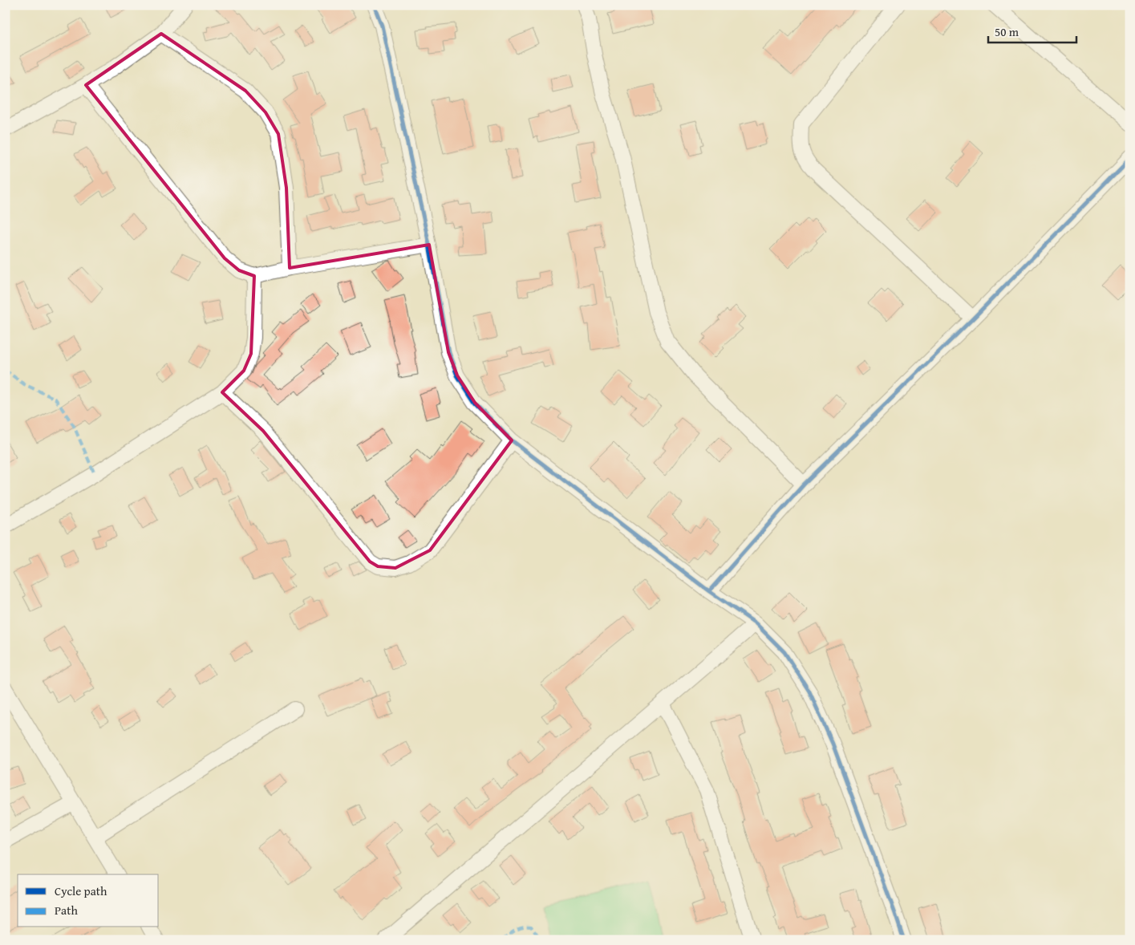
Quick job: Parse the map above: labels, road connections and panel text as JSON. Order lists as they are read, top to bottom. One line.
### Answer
{"legend":["Cycle path","Path"],"scale_bar":"50 m"}
